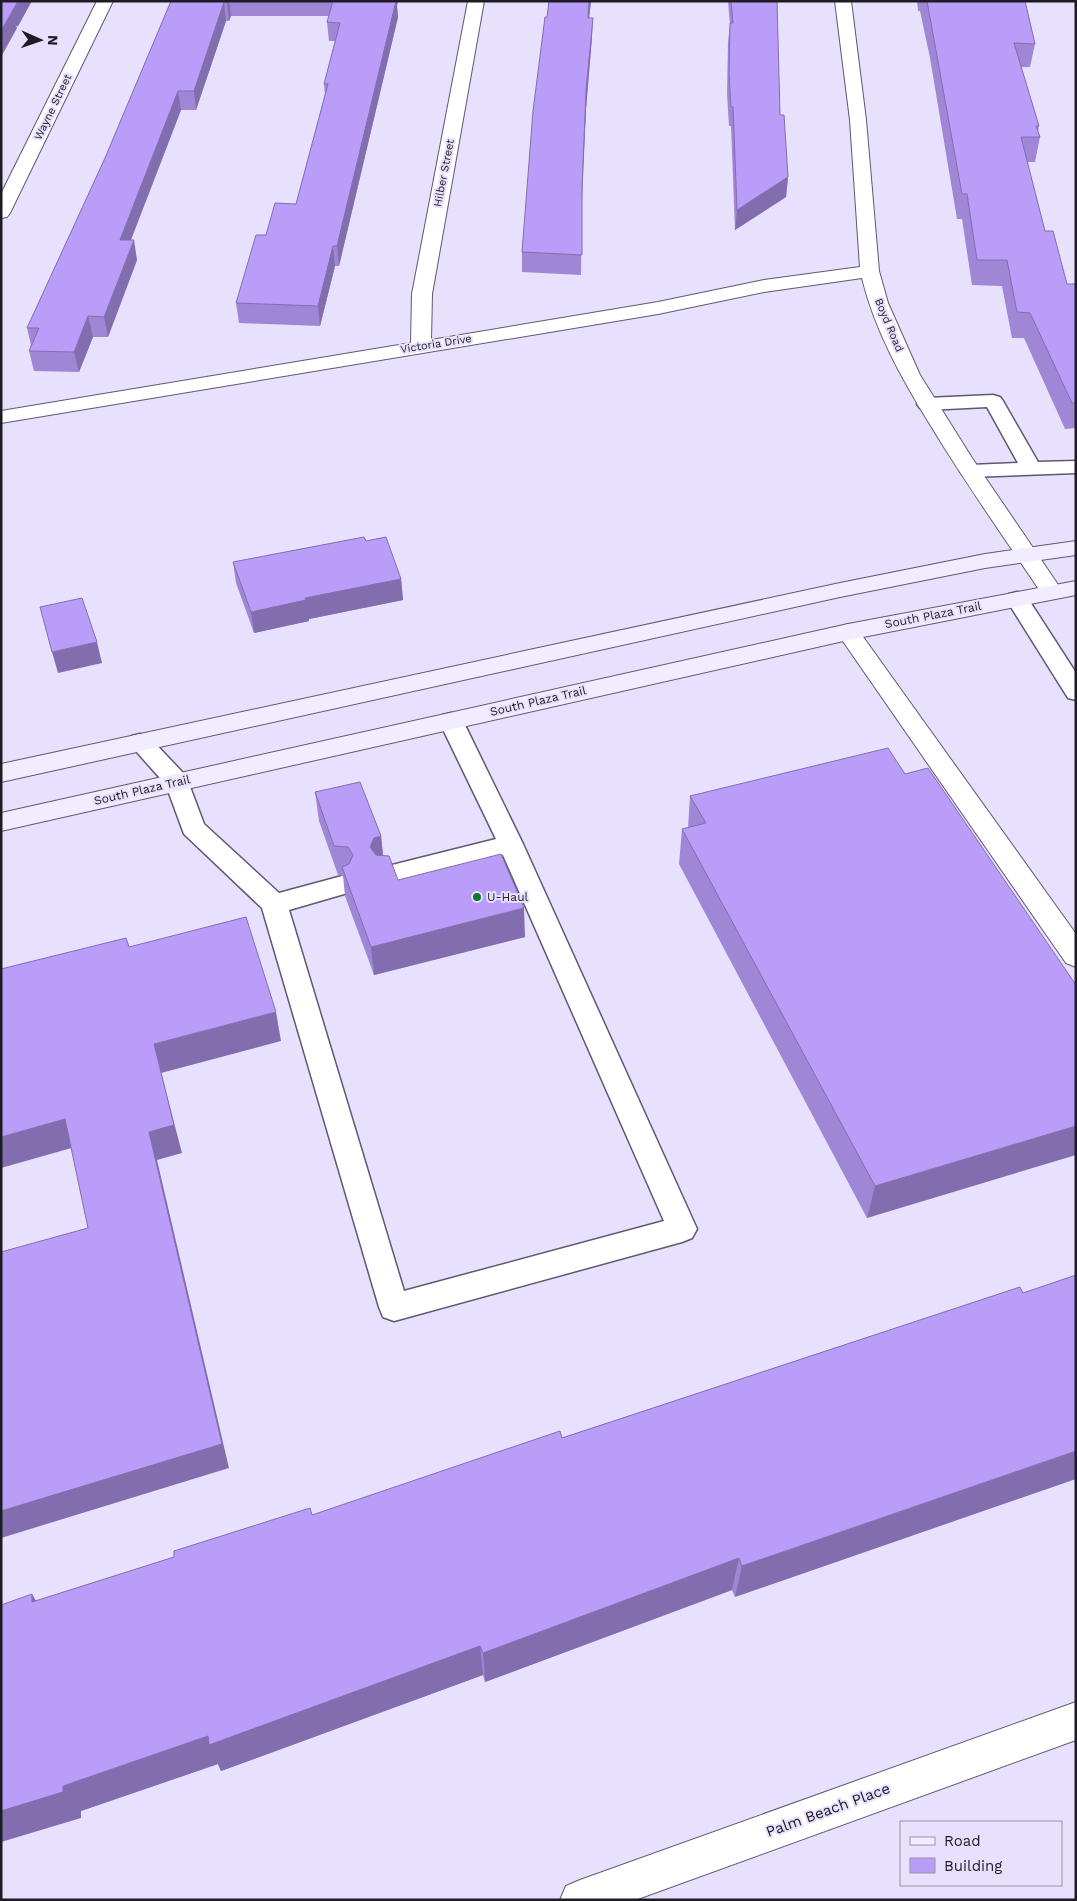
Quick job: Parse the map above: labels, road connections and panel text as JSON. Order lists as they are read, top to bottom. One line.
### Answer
{"streets":{"main road":["South Plaza Trail"],"street":["Wayne Street","Hilber Street","Boyd Road","Victoria Drive","Palm Beach Place"]},"crossings":[["Hilber Street","Victoria Drive"],["Boyd Road","Victoria Drive"],["Boyd Road","South Plaza Trail"]],"places":["U-Haul"],"legend":["Road","Building"],"north":"right"}
